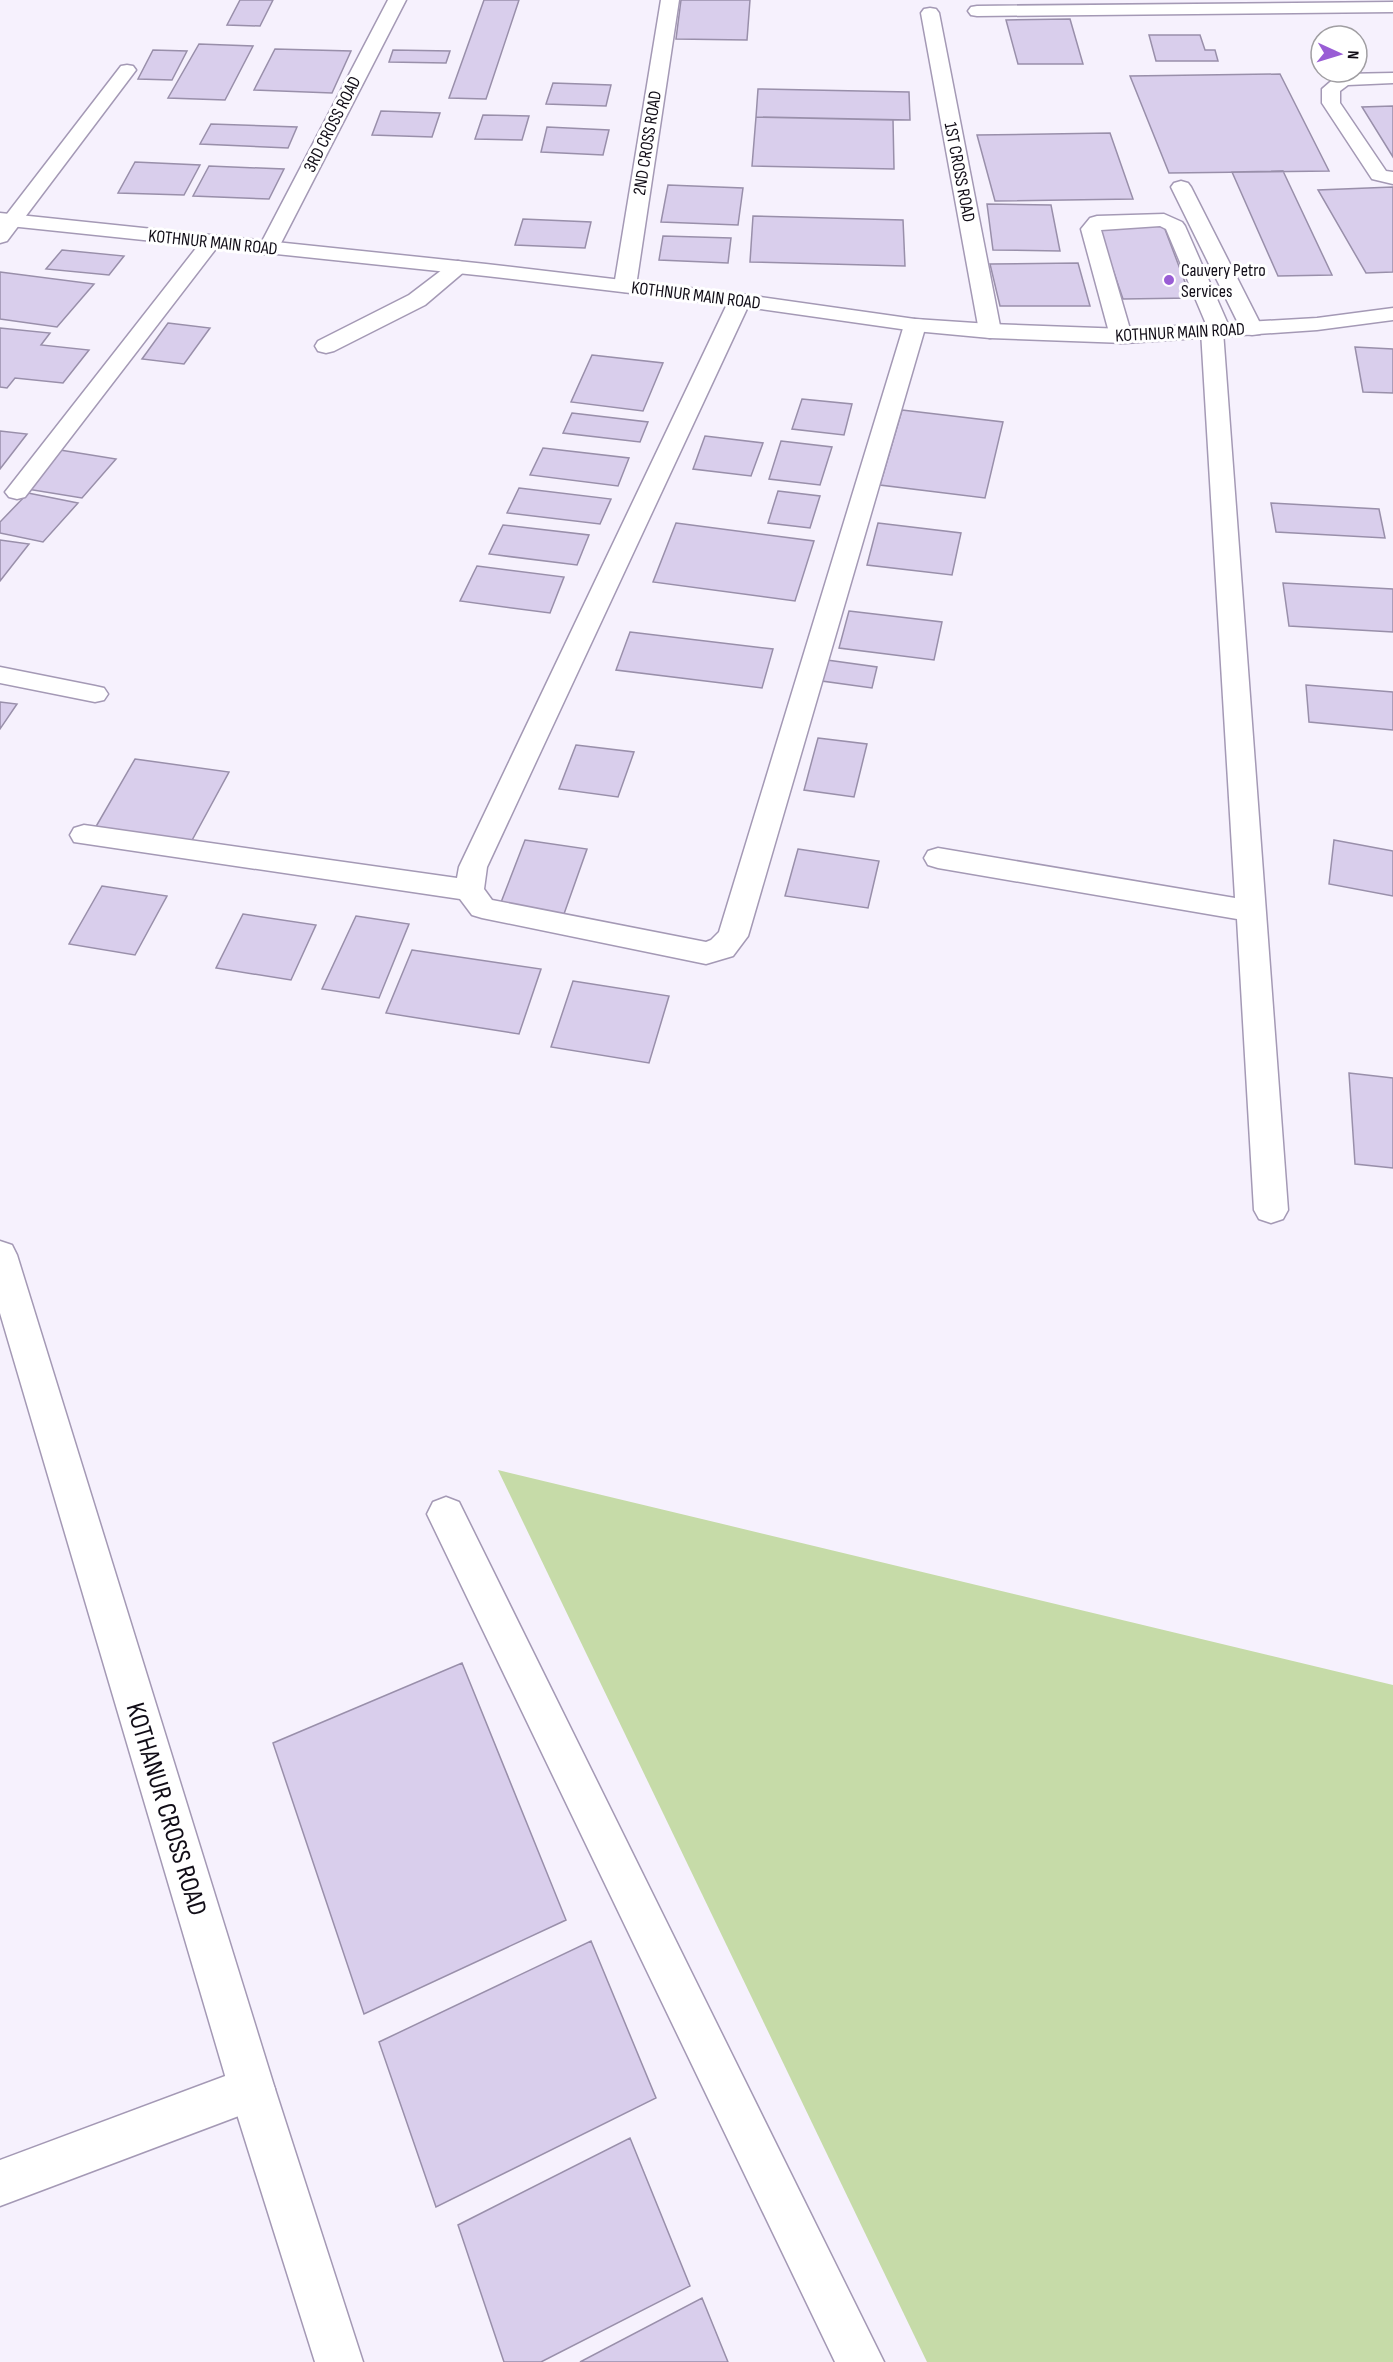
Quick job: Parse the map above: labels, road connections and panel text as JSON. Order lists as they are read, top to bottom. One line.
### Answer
{"streets":{"street":["3RD CROSS ROAD","2ND CROSS ROAD","1ST CROSS ROAD","KOTHNUR MAIN ROAD","KOTHANUR CROSS ROAD"]},"crossings":[["3RD CROSS ROAD","KOTHNUR MAIN ROAD"],["2ND CROSS ROAD","KOTHNUR MAIN ROAD"],["1ST CROSS ROAD","KOTHNUR MAIN ROAD"]],"places":["Cauvery Petro Services"],"north":"right"}
